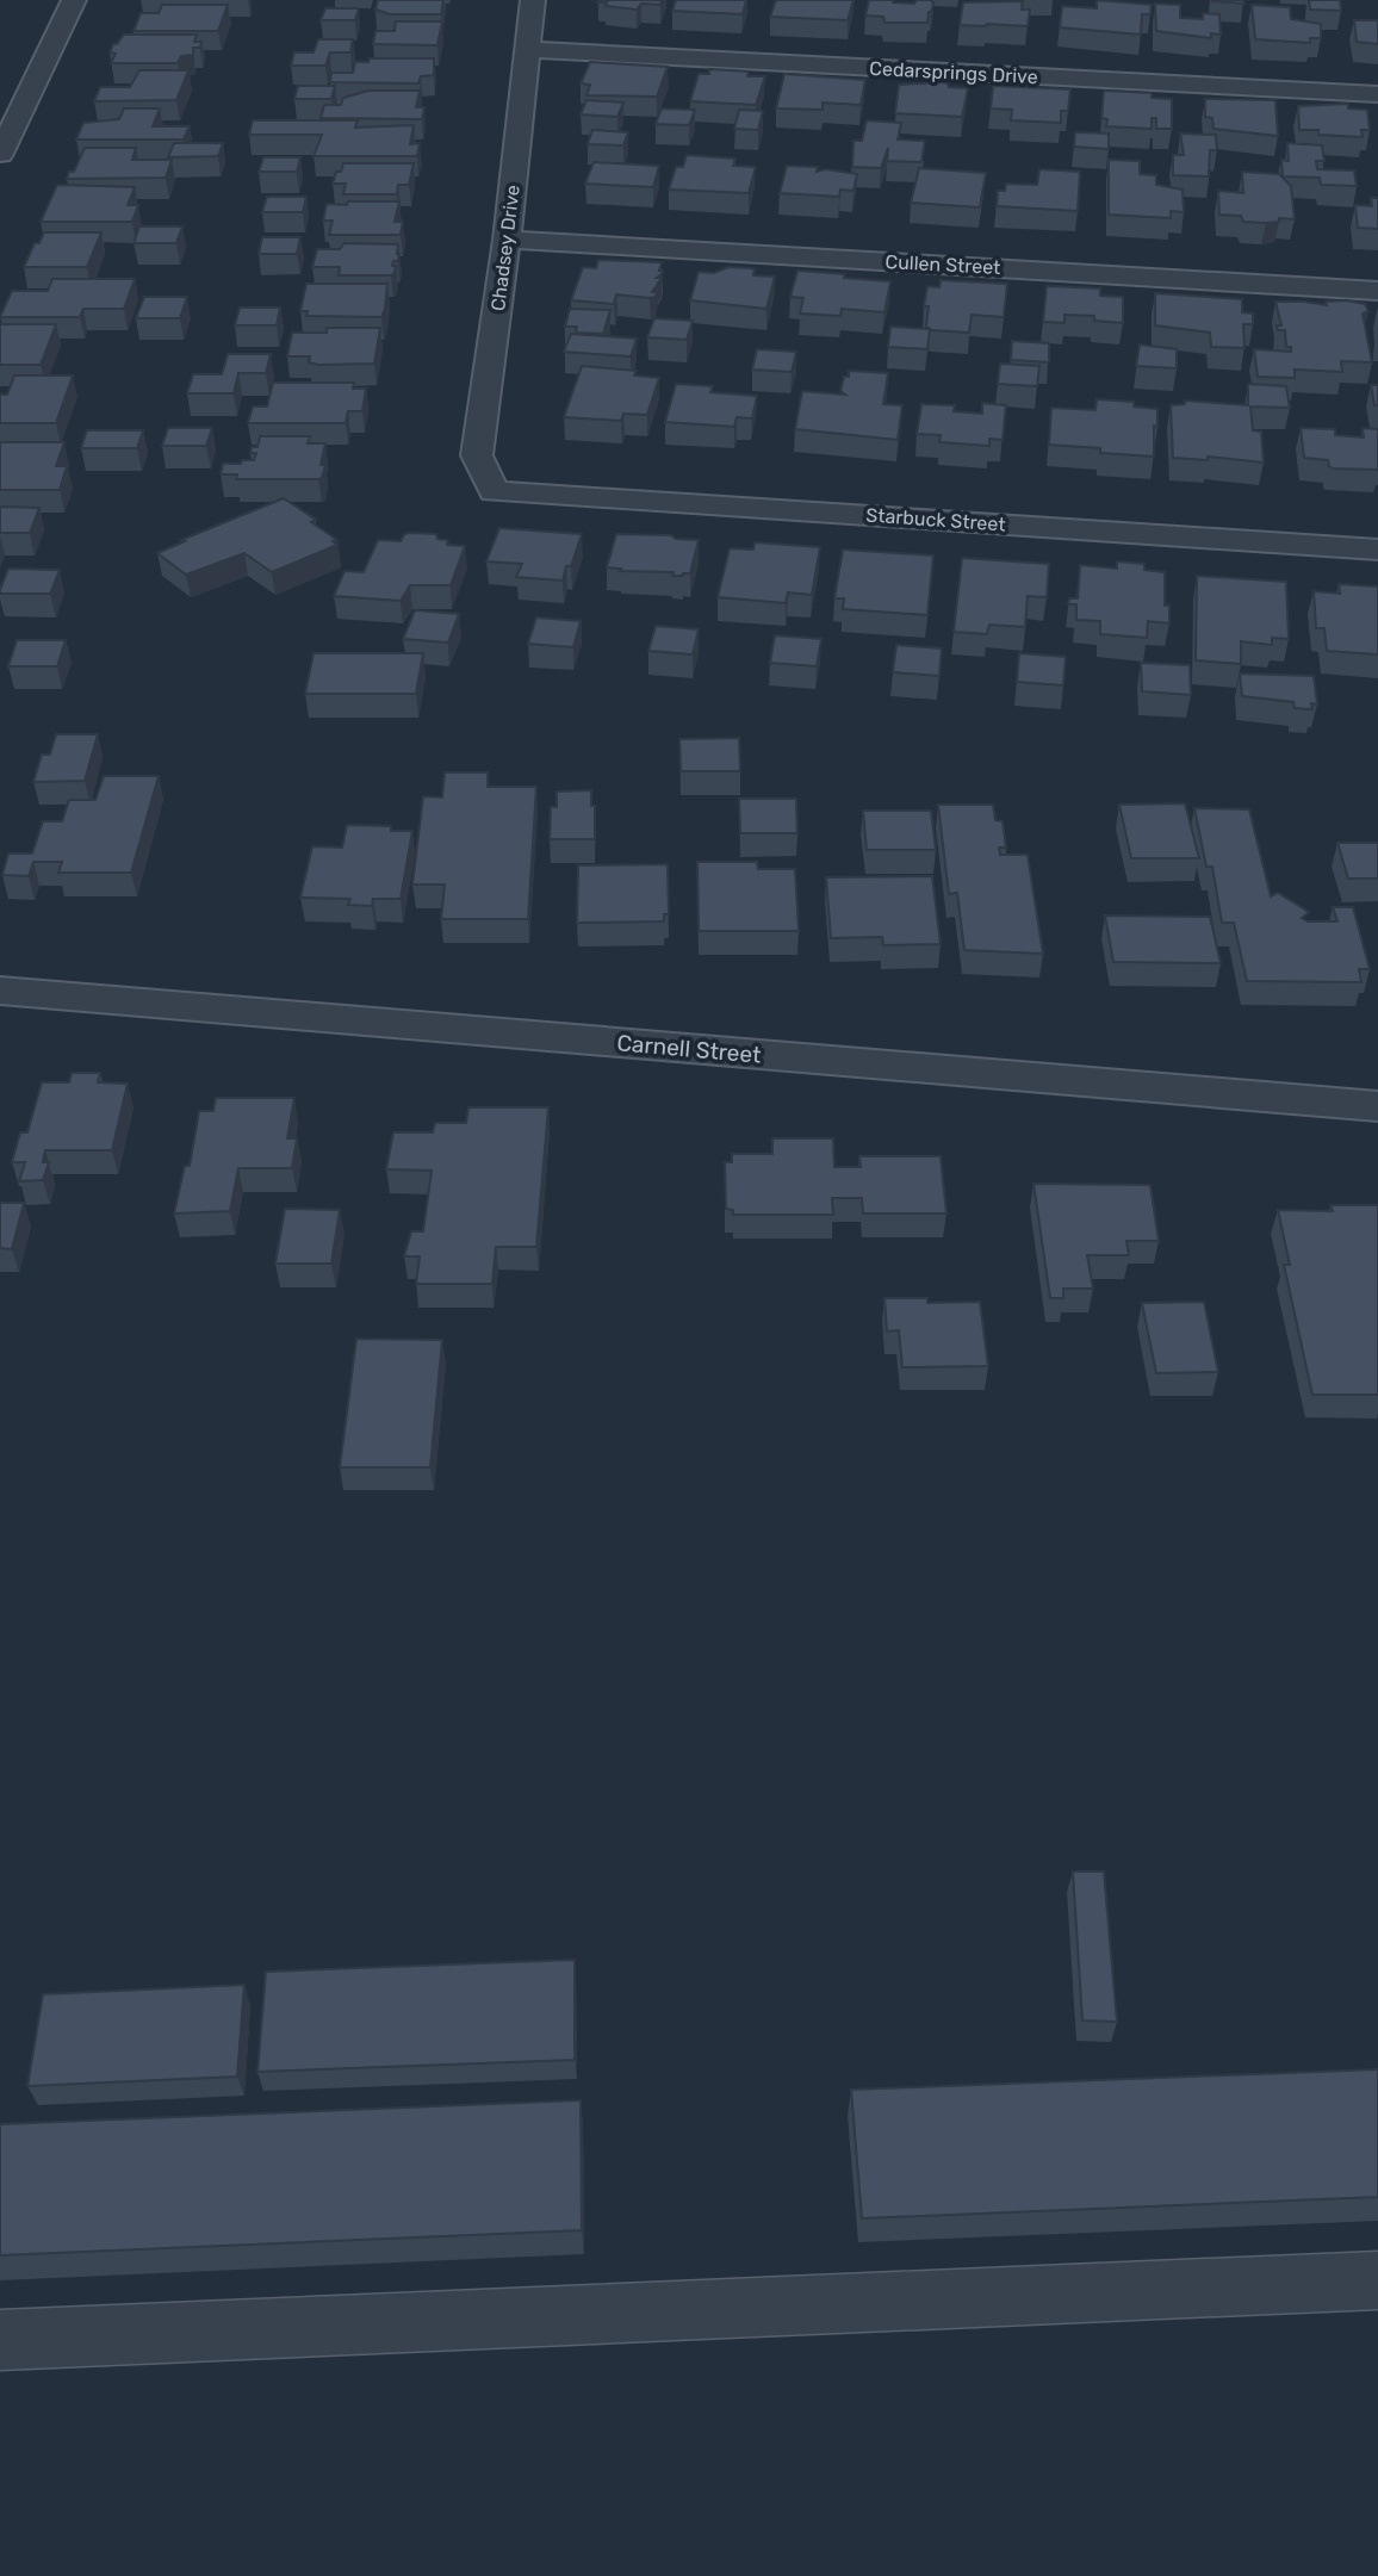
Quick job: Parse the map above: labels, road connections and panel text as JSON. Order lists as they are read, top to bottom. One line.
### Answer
{"streets":{"street":["Cedarsprings Drive","Chadsey Drive","Cullen Street","Starbuck Street","Carnell Street"]},"crossings":[["Cedarsprings Drive","Chadsey Drive"],["Chadsey Drive","Cullen Street"],["Chadsey Drive","Starbuck Street"]]}
